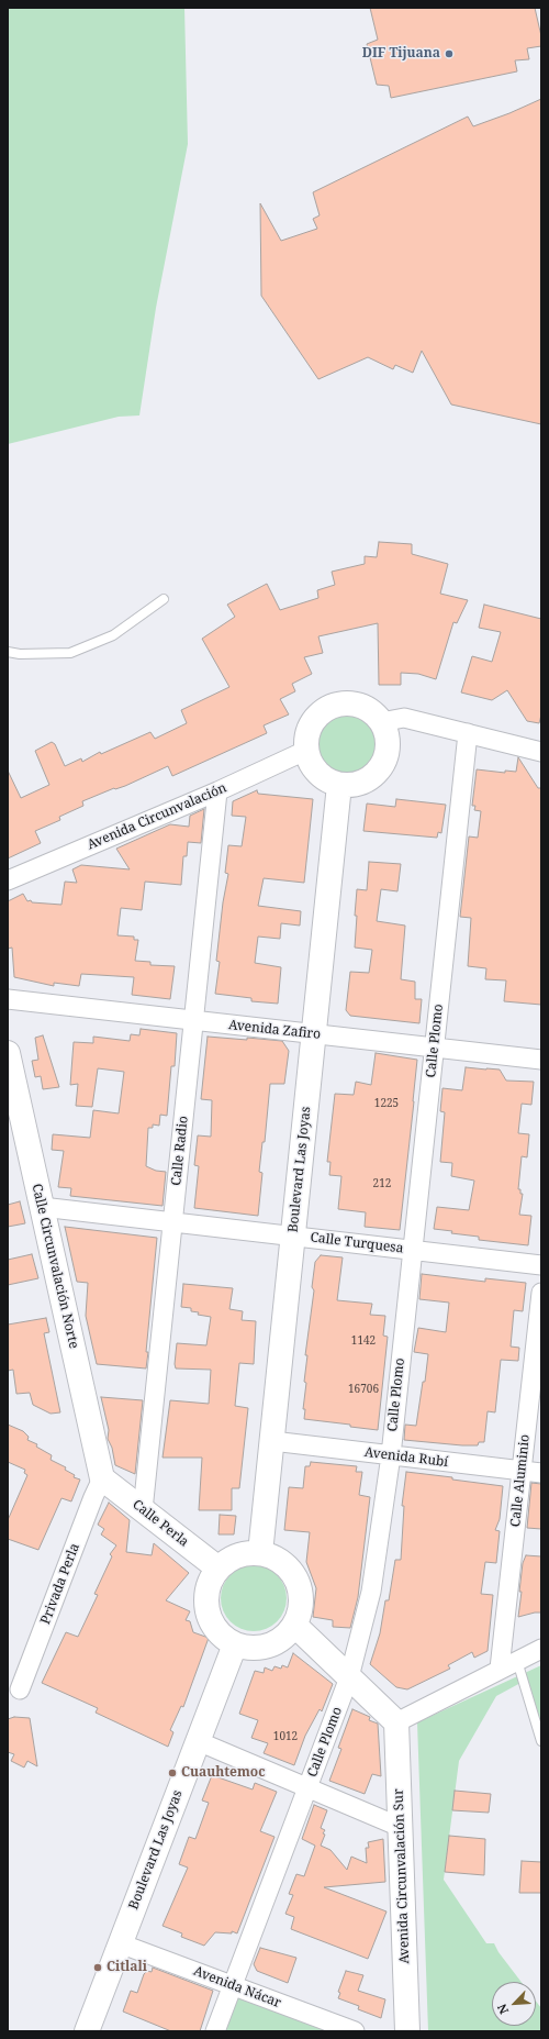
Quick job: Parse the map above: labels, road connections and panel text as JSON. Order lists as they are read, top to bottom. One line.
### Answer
{"streets":{"street":["Avenida Circunvalación","Avenida Zafiro","Calle Plomo","Calle Radio","Boulevard Las Joyas","Calle Turquesa","Calle Circunvalación Norte","Avenida Rubí","Calle Aluminio","Calle Perla","Privada Perla","Avenida Circunvalación Sur","Avenida Nácar"]},"crossings":[["Avenida Circunvalación","Calle Radio"],["Avenida Circunvalación","Boulevard Las Joyas"],["Avenida Zafiro","Calle Plomo"],["Avenida Zafiro","Calle Radio"],["Avenida Zafiro","Boulevard Las Joyas"],["Calle Plomo","Calle Turquesa"],["Calle Plomo","Avenida Rubí"],["Calle Plomo","Avenida Nácar"],["Calle Radio","Calle Turquesa"],["Calle Radio","Calle Perla"],["Boulevard Las Joyas","Calle Turquesa"],["Boulevard Las Joyas","Avenida Rubí"],["Boulevard Las Joyas","Calle Perla"],["Boulevard Las Joyas","Avenida Nácar"],["Calle Turquesa","Calle Circunvalación Norte"],["Calle Circunvalación Norte","Calle Perla"],["Calle Circunvalación Norte","Privada Perla"],["Avenida Rubí","Calle Aluminio"],["Calle Perla","Privada Perla"]],"places":["DIF Tijuana","Cuauhtemoc","Citlali"],"house_numbers":["1225","212","1142","16706","1012"],"north":"bottom left"}
